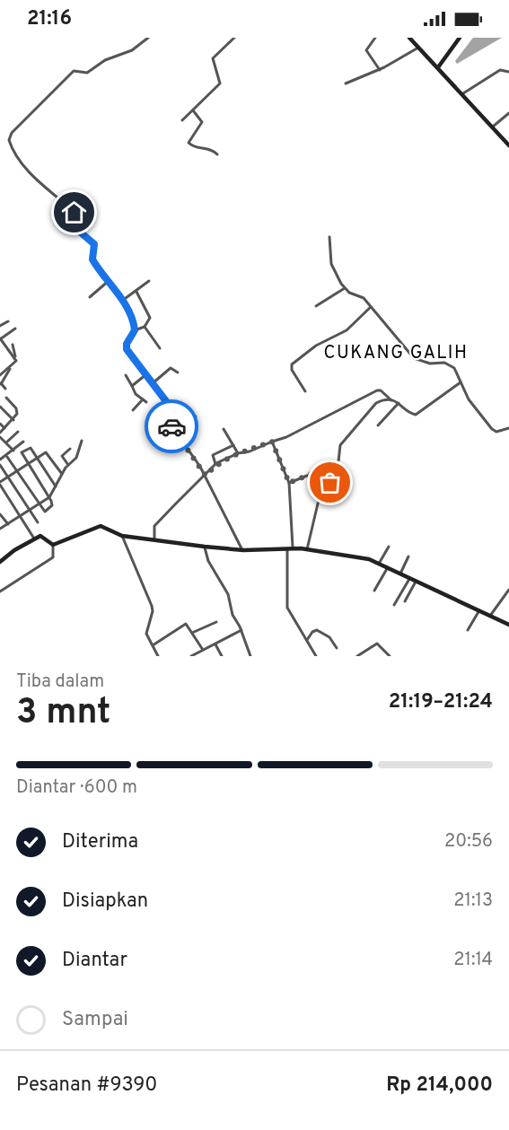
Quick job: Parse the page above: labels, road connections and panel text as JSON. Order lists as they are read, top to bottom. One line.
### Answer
{"districts":["CUKANG GALIH"],"page":{"status":"21:16","heading":["3 mnt","Tiba dalam","21:19–21:24"],"panel":["Pesanan #9390","Rp 214,000"],"bar":"Diantar · 600 m","list":[["Diterima","20:56"],["Disiapkan","21:13"],["Diantar","21:14"],"Sampai"]}}
